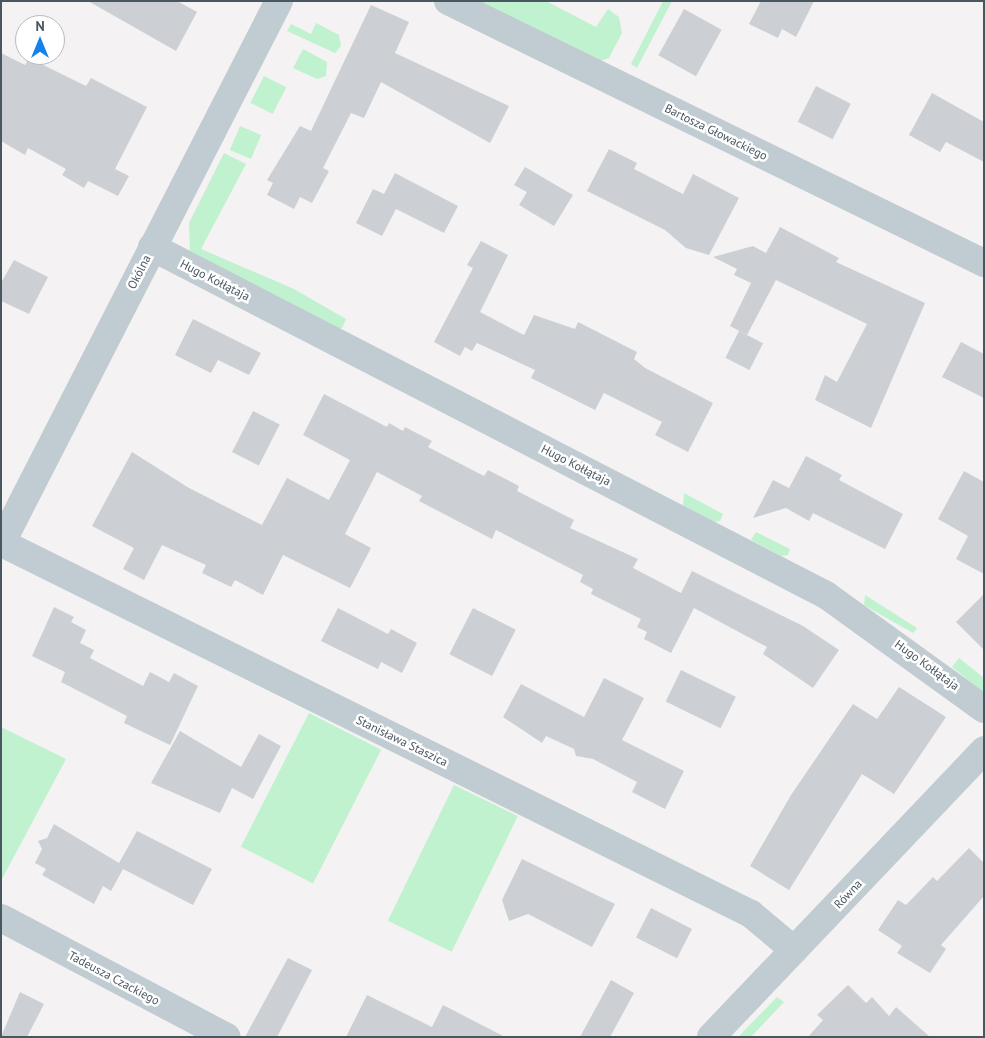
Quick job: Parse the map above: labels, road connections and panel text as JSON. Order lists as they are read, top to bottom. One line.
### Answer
{"streets":{"street":["Bartosza Głowackiego","Okólna","Hugo Kołłątaja","Stanisława Staszica","Równa","Tadeusza Czackiego"]},"crossings":[["Okólna","Hugo Kołłątaja"],["Okólna","Stanisława Staszica"],["Stanisława Staszica","Równa"]],"north":"top"}
